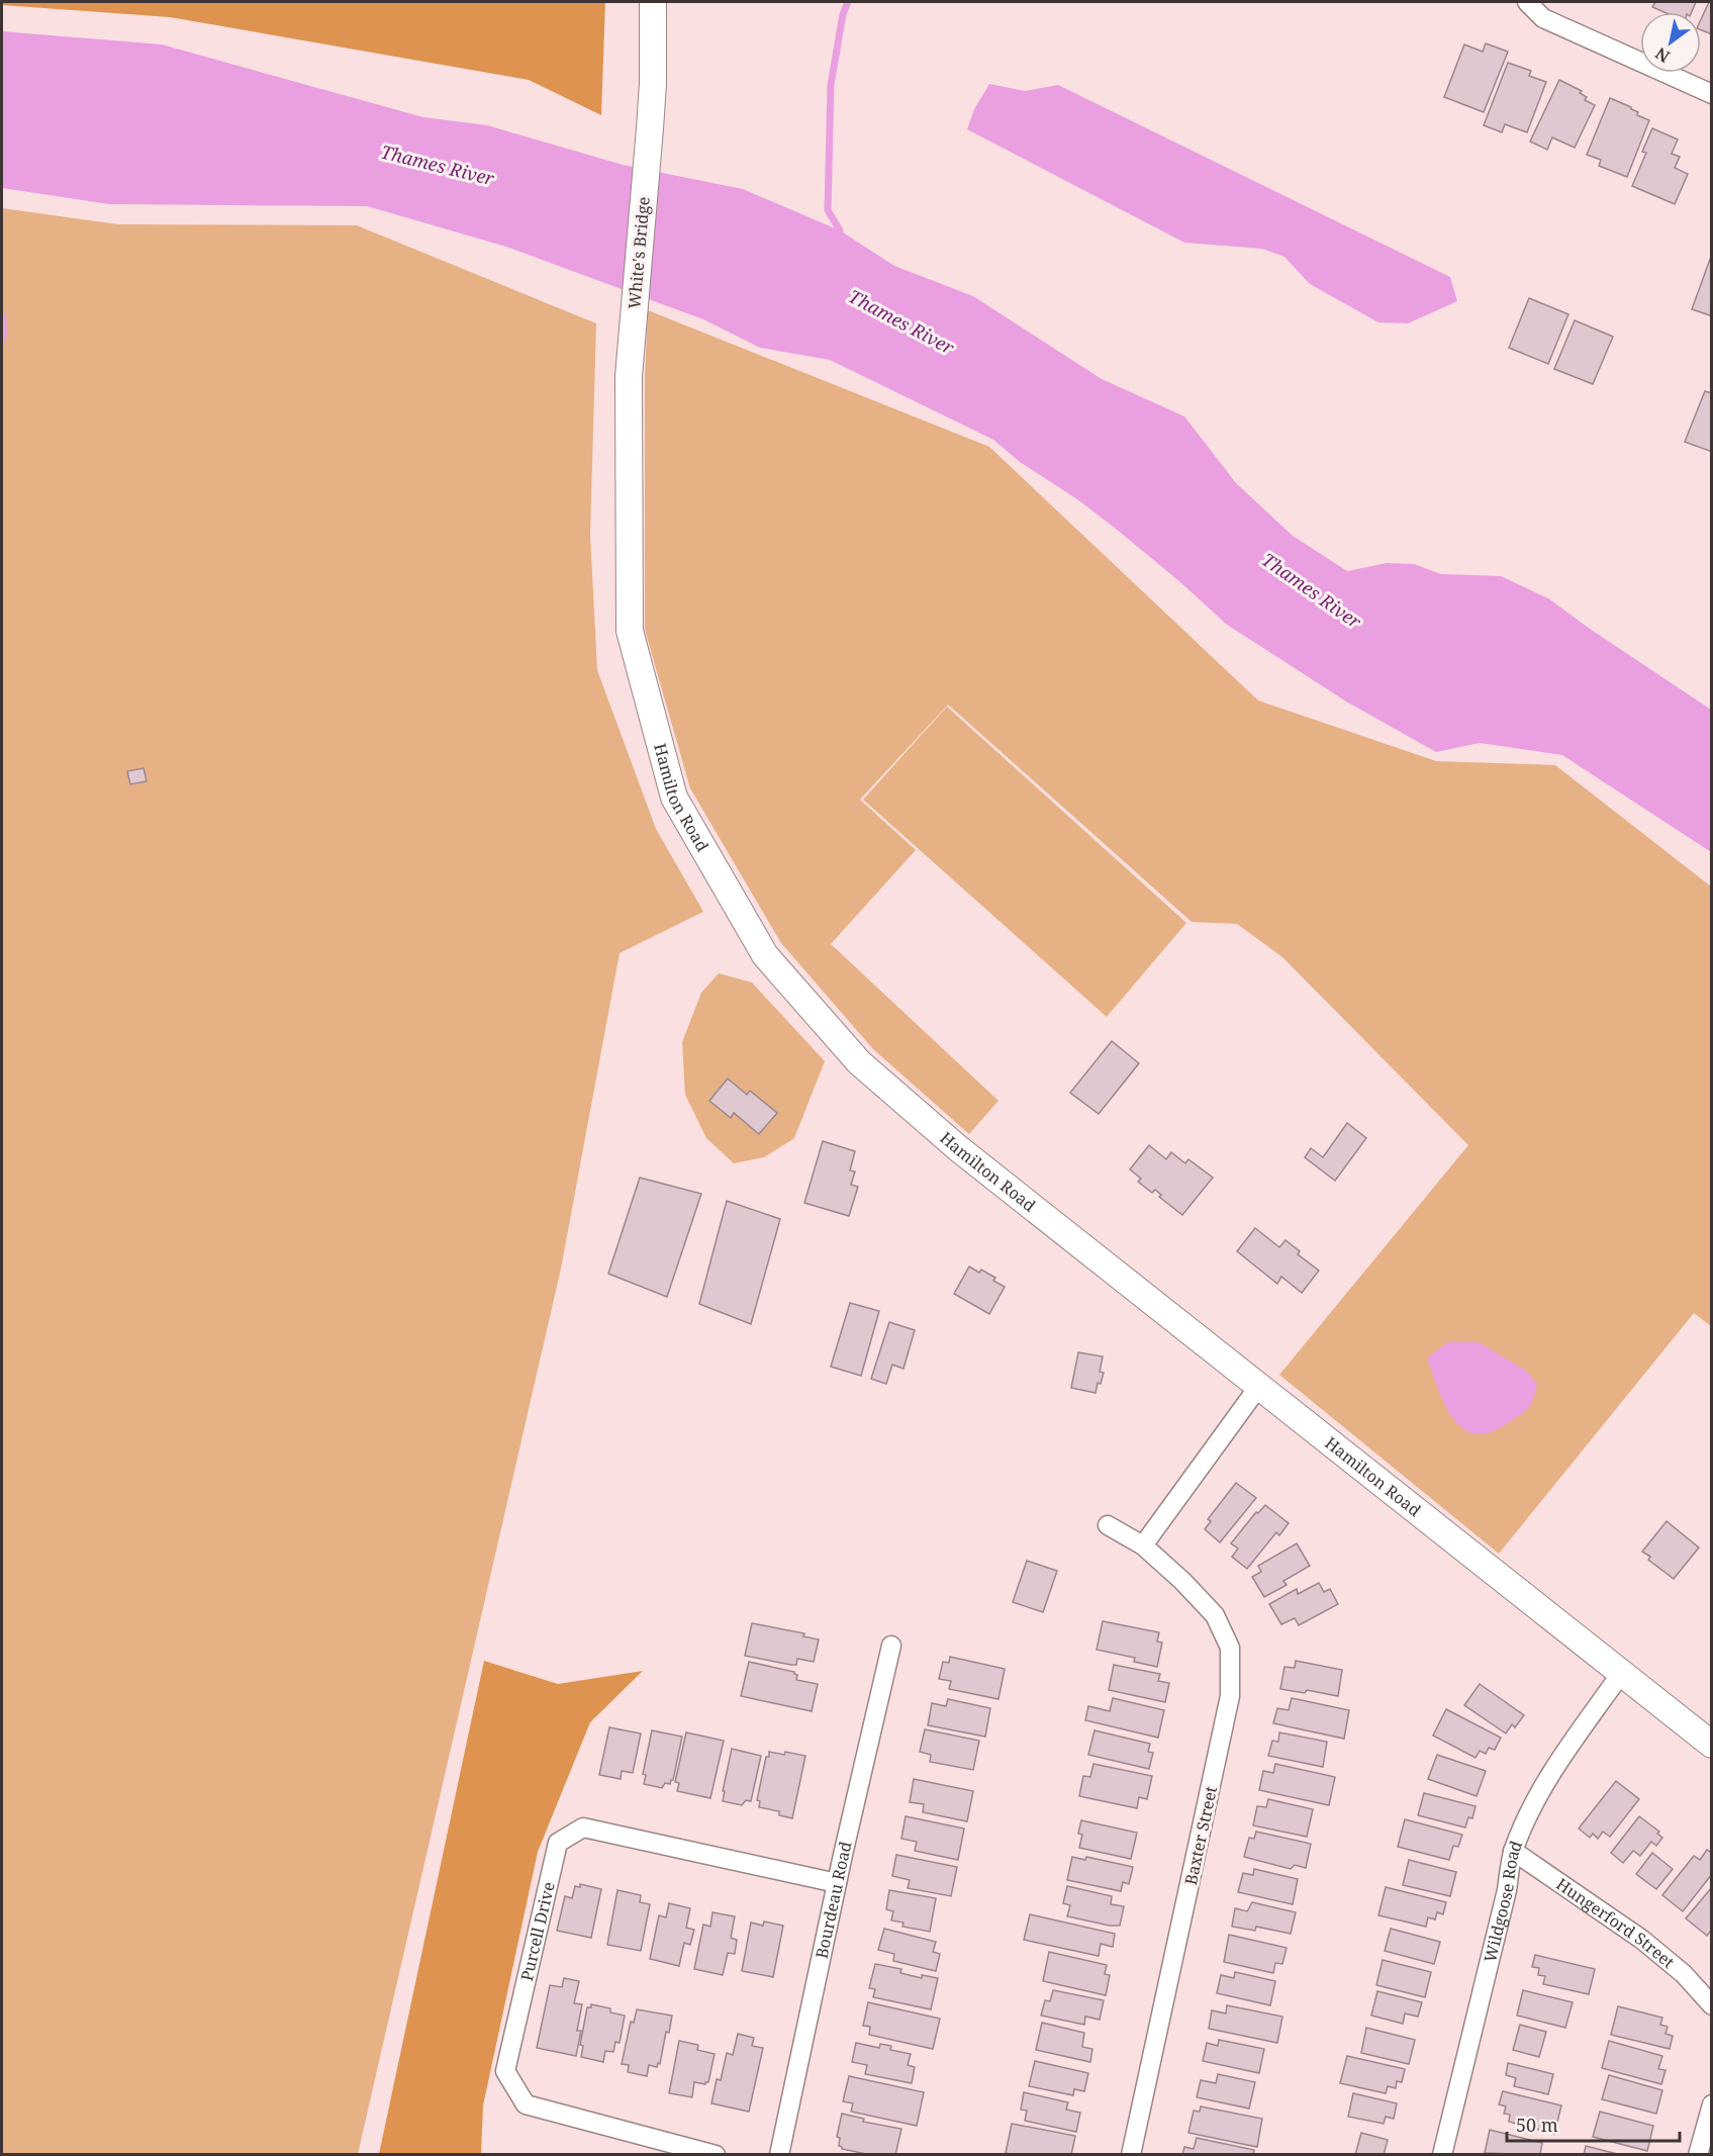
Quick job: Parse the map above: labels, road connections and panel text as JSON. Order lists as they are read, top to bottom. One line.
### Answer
{"streets":{"main road":["White's Bridge","Hamilton Road"],"street":["Baxter Street","Bourdeau Road","Wildgoose Road","Hungerford Street","Purcell Drive"]},"crossings":[["White's Bridge","Hamilton Road"],["Hamilton Road","Wildgoose Road"],["Bourdeau Road","Purcell Drive"],["Wildgoose Road","Hungerford Street"]],"water":["Thames River"],"scale_bar":"50 m","north":"bottom left"}
